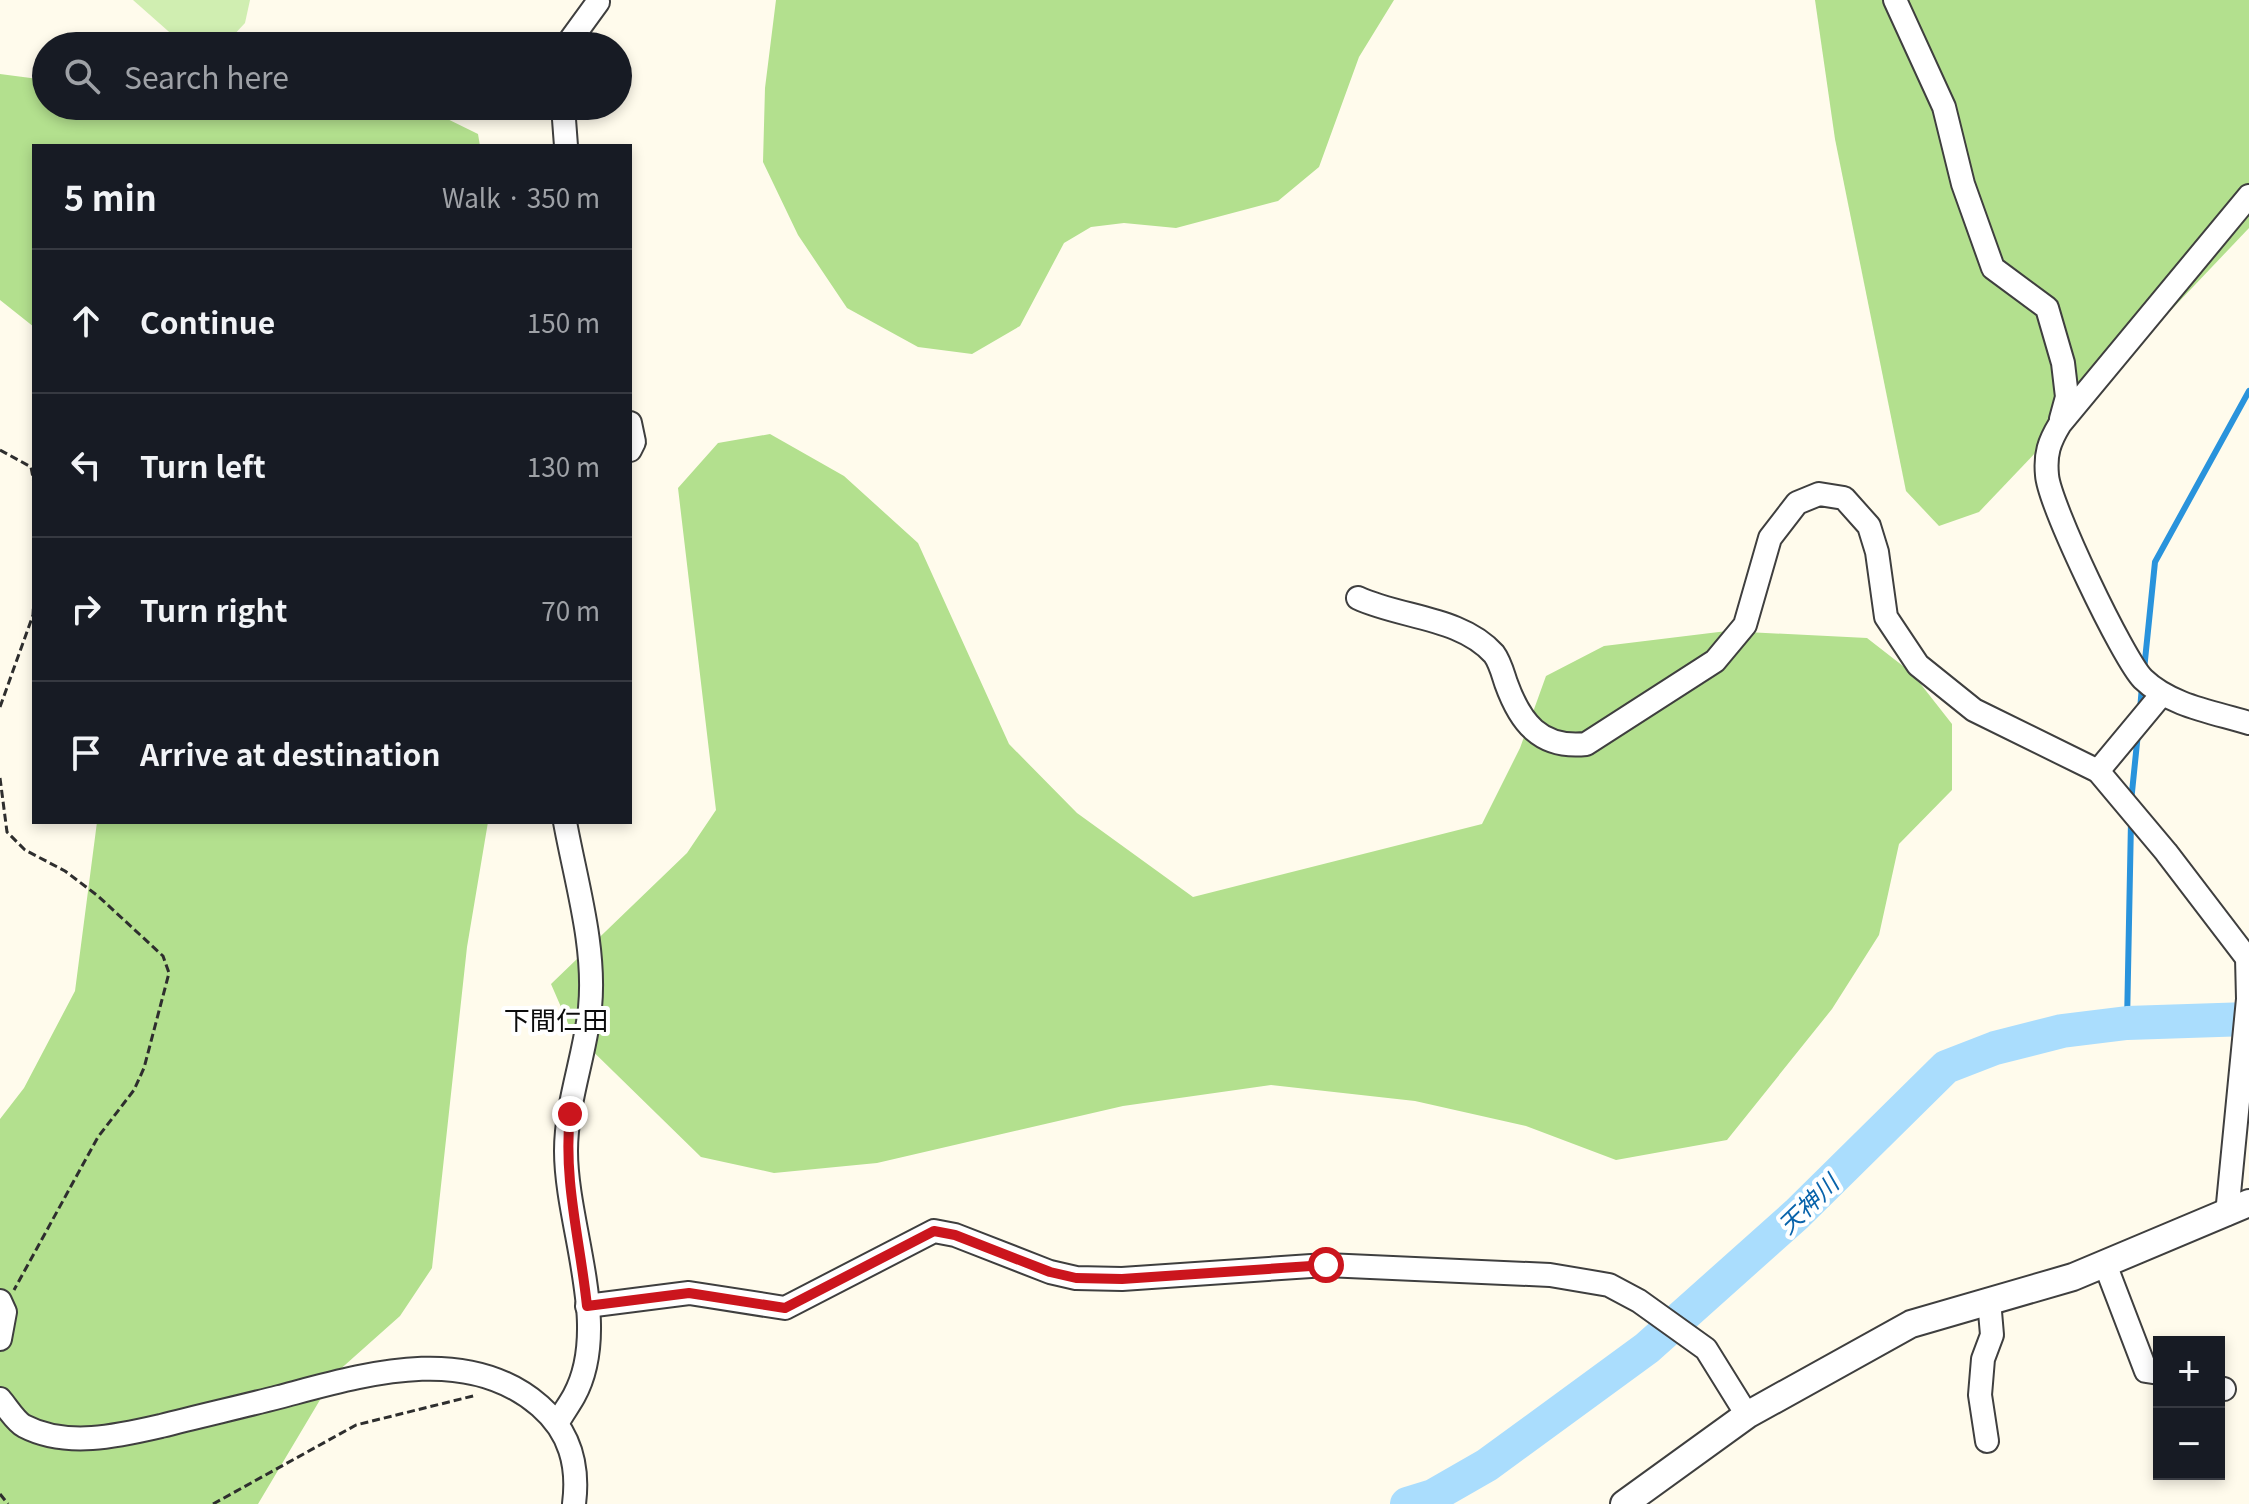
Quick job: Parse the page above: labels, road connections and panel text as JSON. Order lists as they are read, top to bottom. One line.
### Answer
{"districts":["下間仁田"],"water":["天神川"],"page":{"search":"Search here","heading":["5 min","Walk · 350 m"],"list":[["Continue","150 m"],["Turn left","130 m"],["Turn right","70 m"],"Arrive at destination"],"map_buttons":["+","−"]}}
